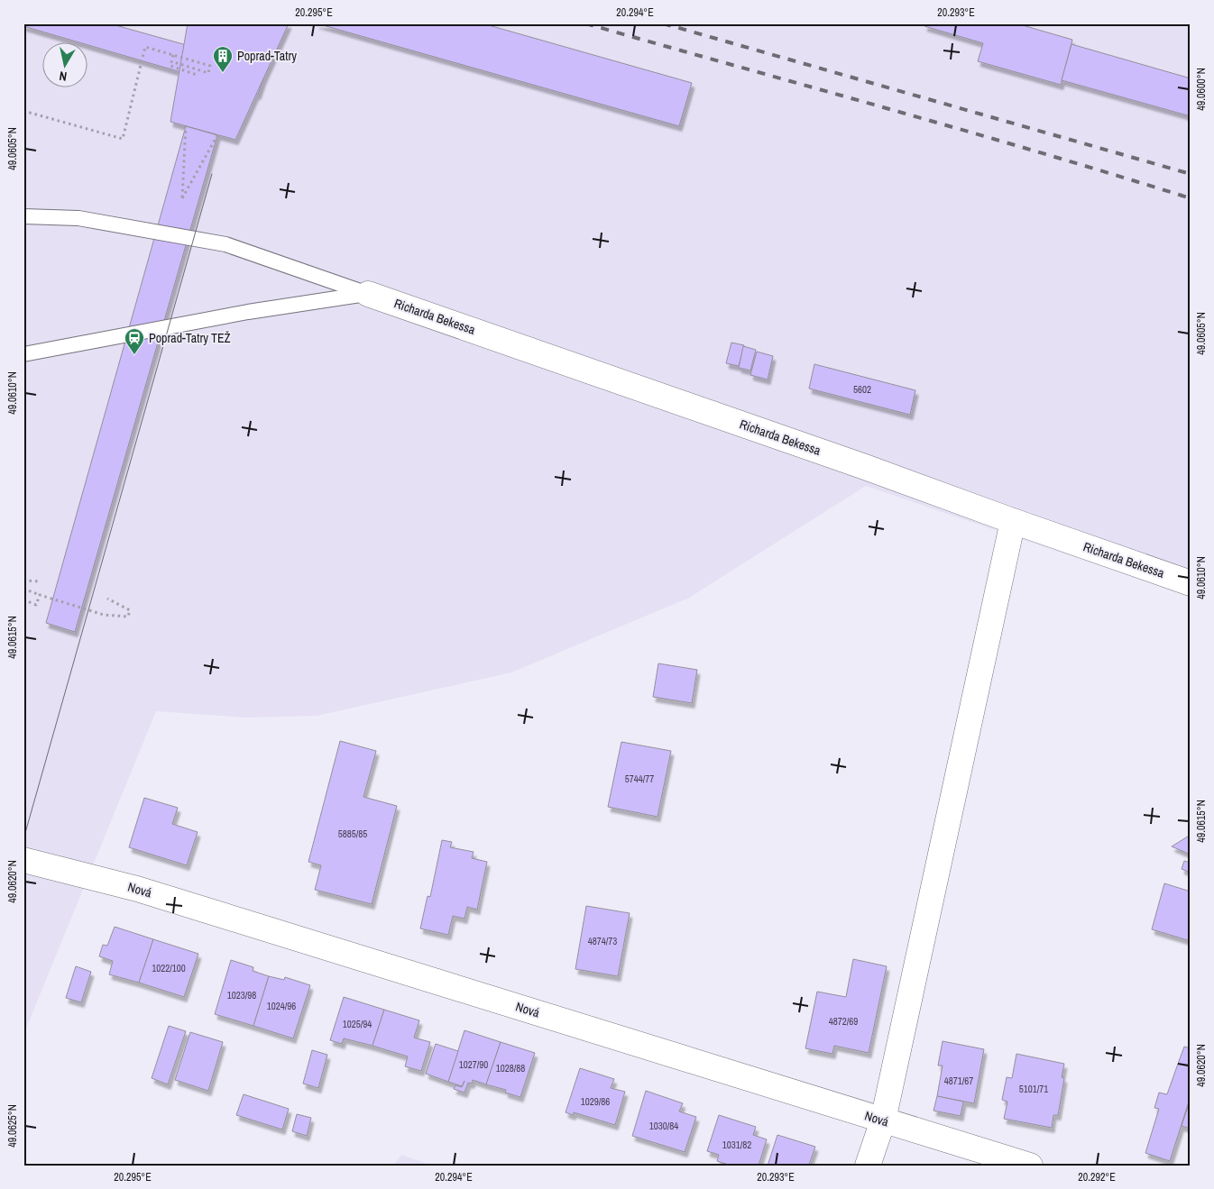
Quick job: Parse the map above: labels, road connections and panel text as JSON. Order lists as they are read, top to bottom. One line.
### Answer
{"streets":{"street":["Richarda Bekessa","Nová"]},"places":{"building":["Poprad-Tatry"],"station":["Poprad-Tatry TEŽ"]},"house_numbers":["5602","5744/77","5885/85","4874/73","1022/100","1023/98","1024/96","4872/69","1025/94","1027/90","1028/88","4871/67","5101/71","1029/86","1030/84","1031/82"],"north":"bottom","coordinates":["20.295°E","20.294°E","20.293°E","49.0600°N","49.0605°N","49.0610°N","49.0615°N","49.0620°N","49.0625°N","20.292°E"]}
